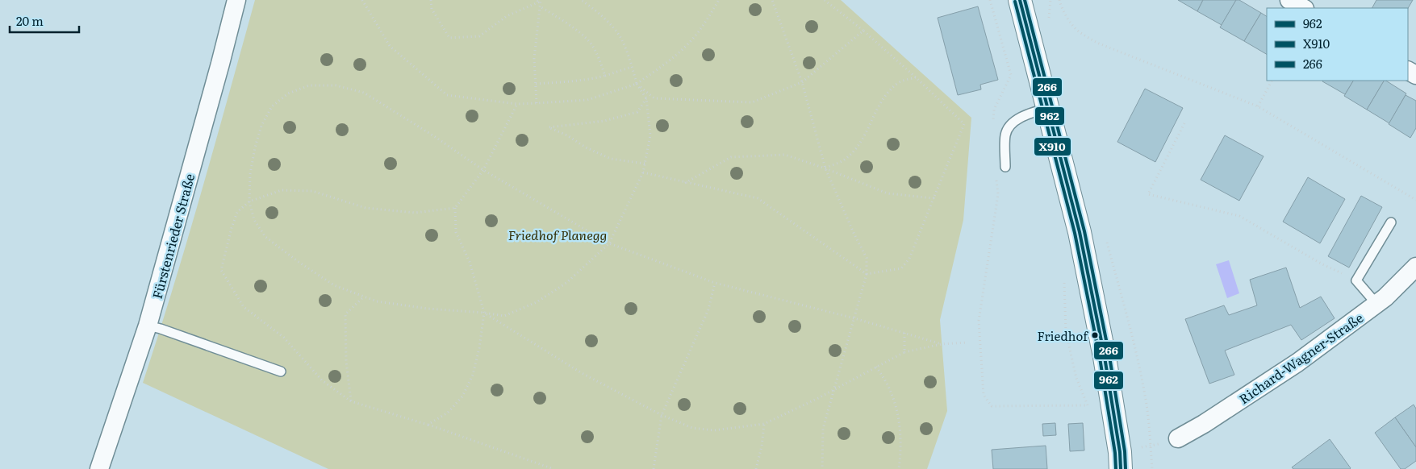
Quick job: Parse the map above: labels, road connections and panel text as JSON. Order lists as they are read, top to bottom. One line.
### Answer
{"streets":{"street":["Fürstenrieder Straße","Richard-Wagner-Straße"]},"parks":["Friedhof Planegg"],"places":["Friedhof"],"lines":["transit line 962","transit line 266","transit line X910"],"legend":["962","X910","266"],"scale_bar":"20 m"}
